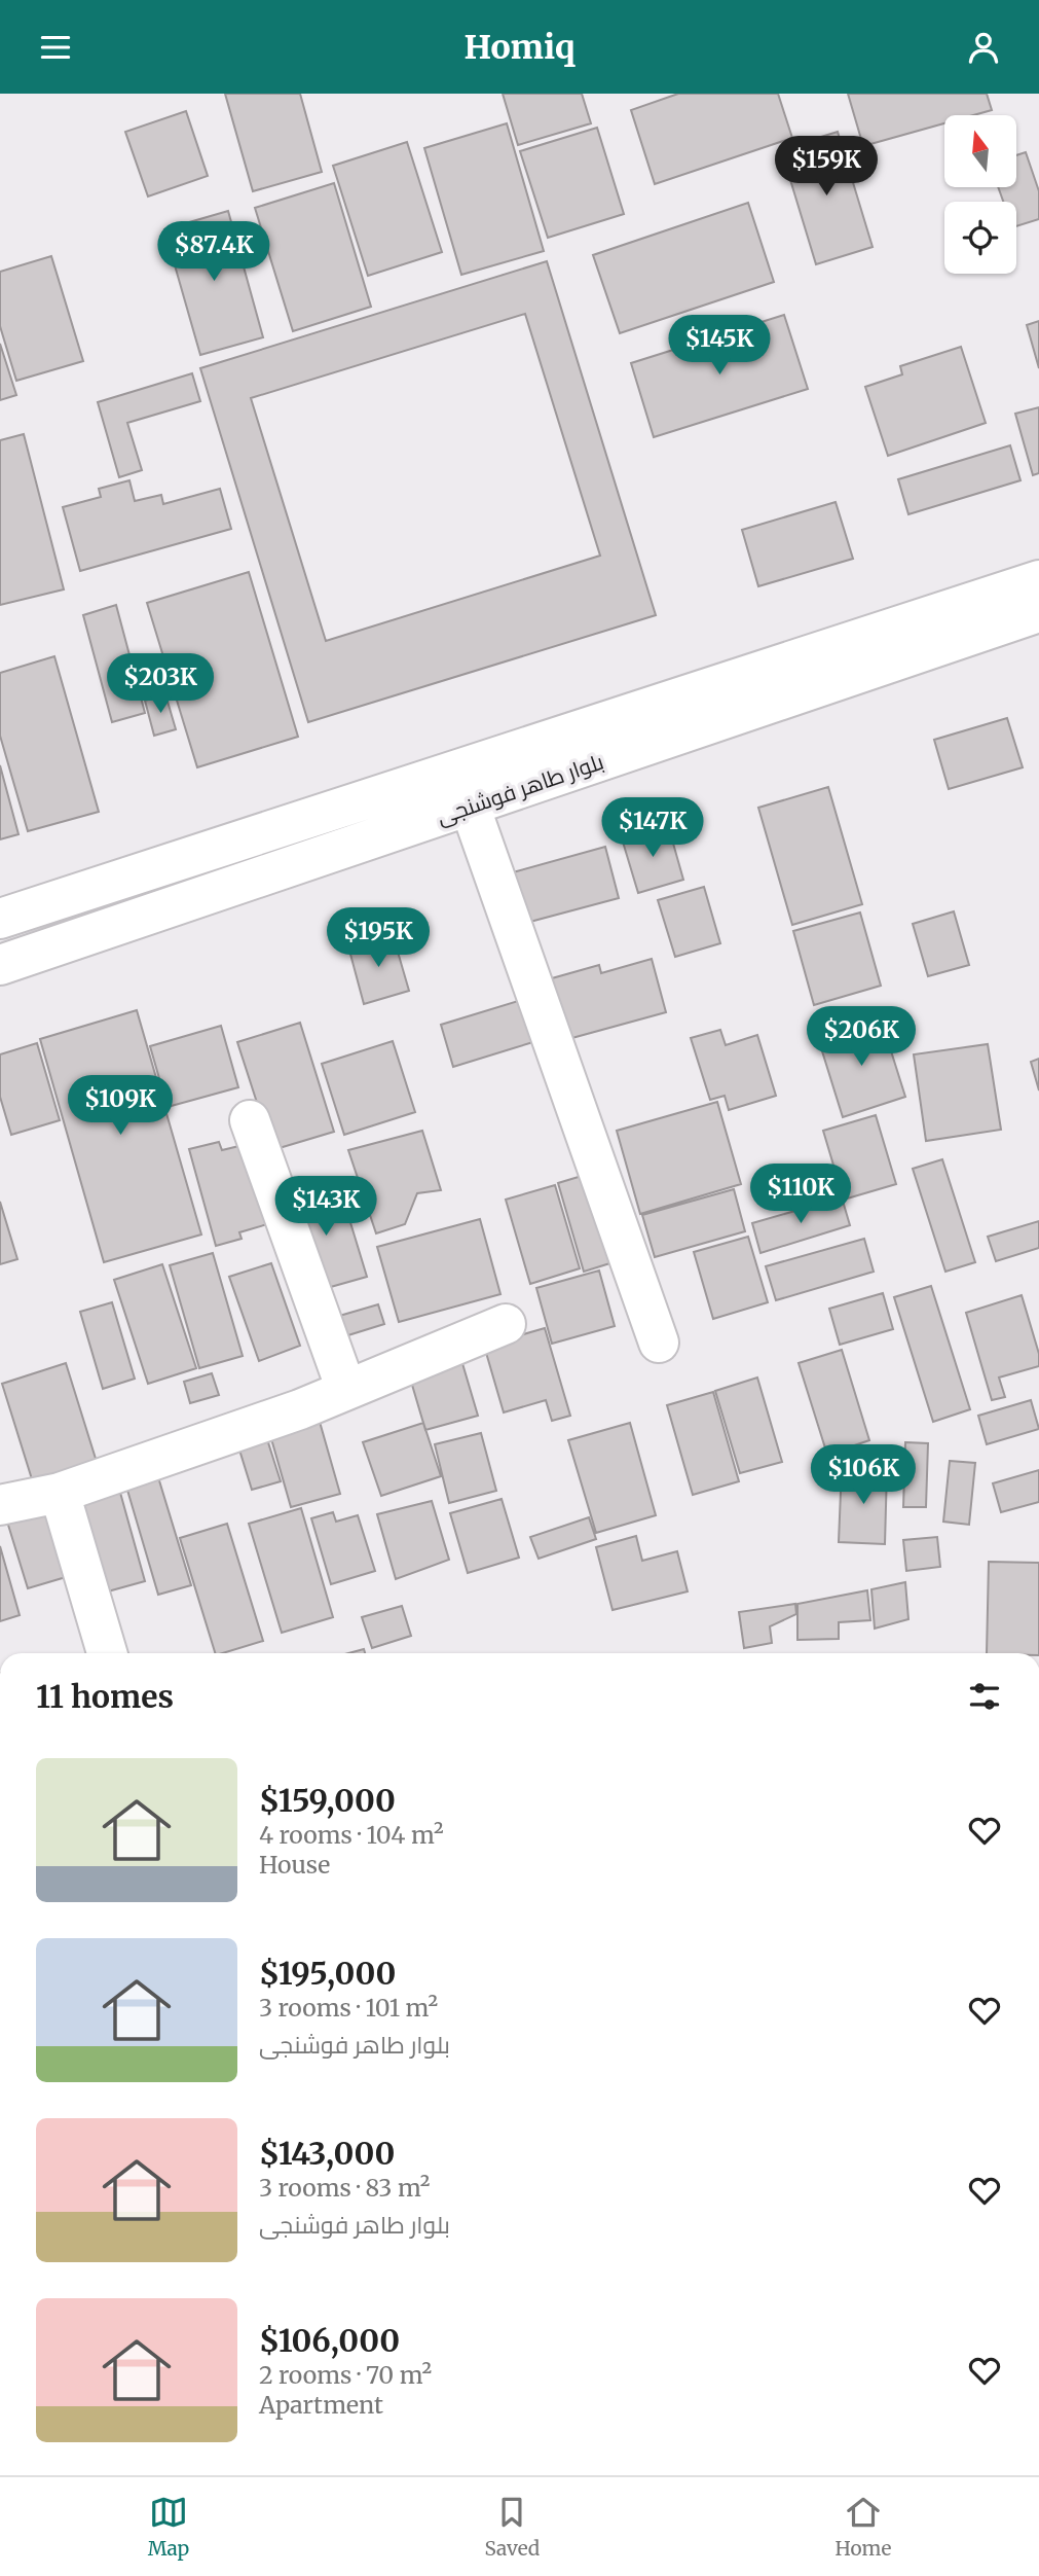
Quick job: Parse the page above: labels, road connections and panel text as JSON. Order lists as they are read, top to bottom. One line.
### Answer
{"streets":{"street":["بلوار طاهر فوشنجی"]},"north":"top","page":{"header":"Homiq","price":["$159K","$87.4K","$145K","$203K","$147K","$195K","$206K","$109K","$110K","$143K","$106K"],"heading":"11 homes","list":[{"name":"$159,000","note":"4 rooms · 104 m² · House"},{"name":"$195,000","note":"3 rooms · 101 m² · بلوار طاهر فوشنجی"},{"name":"$143,000","note":"3 rooms · 83 m² · بلوار طاهر فوشنجی"},{"name":"$106,000","note":"2 rooms · 70 m² · Apartment"}],"tabs":["Map","Saved","Home"]}}
